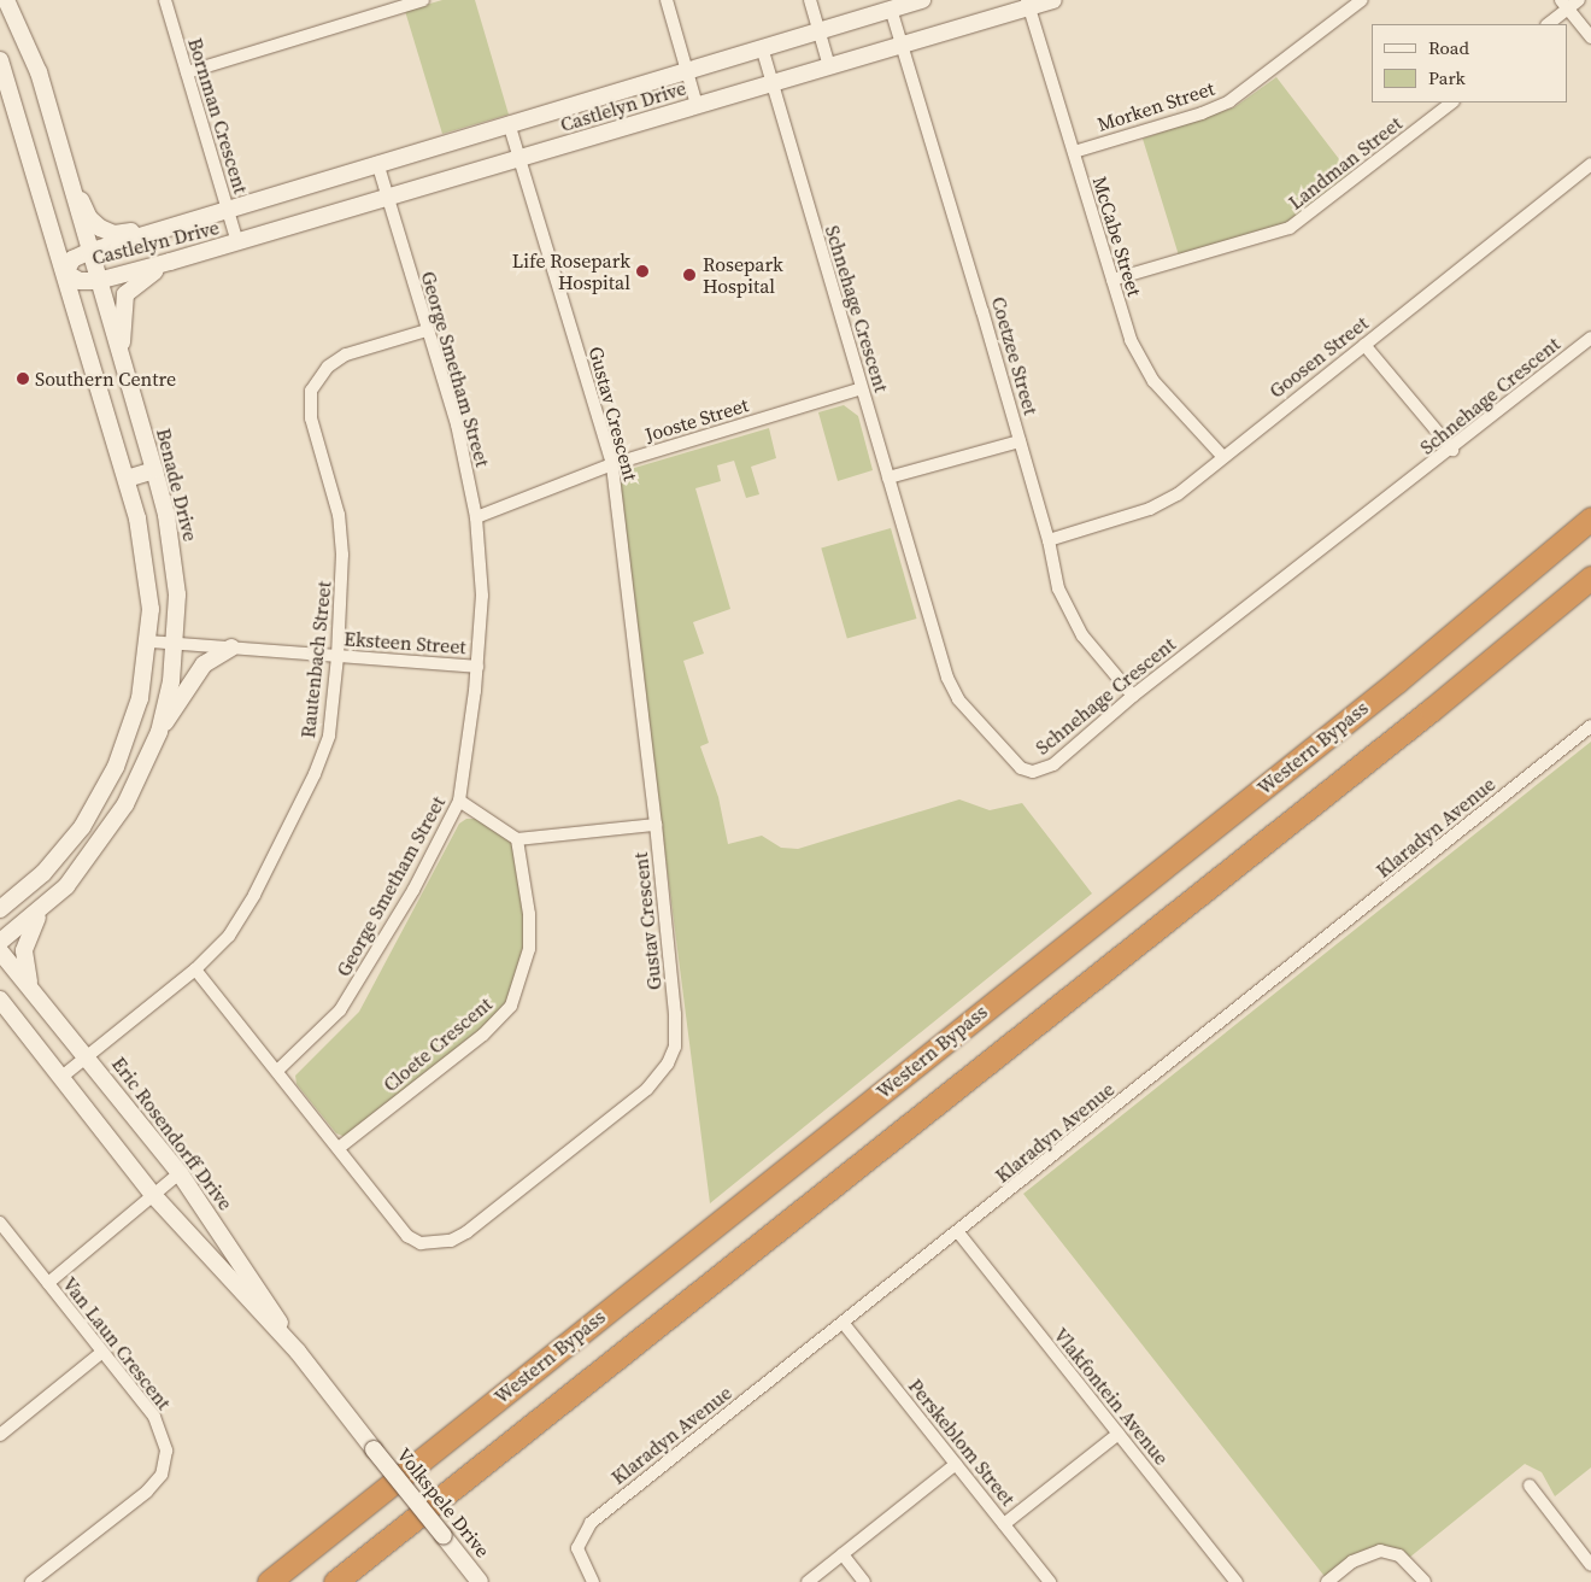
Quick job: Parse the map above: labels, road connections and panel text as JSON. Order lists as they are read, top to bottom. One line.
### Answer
{"streets":{"highway":["Western Bypass"],"street":["Castlelyn Drive","Morken Street","Bornman Crescent","Landman Street","McCabe Street","Schnehage Crescent","Coetzee Street","Goosen Street","George Smetham Street","Gustav Crescent","Jooste Street","Benade Drive","Eksteen Street","Rautenbach Street","Klaradyn Avenue","Cloete Crescent","Eric Rosendorff Drive","Van Laun Crescent","Vlakfontein Avenue","Perskeblom Street","Volkspele Drive"]},"crossings":[["Castlelyn Drive","Bornman Crescent"],["Castlelyn Drive","McCabe Street"],["Castlelyn Drive","Schnehage Crescent"],["Castlelyn Drive","Coetzee Street"],["Castlelyn Drive","George Smetham Street"],["Castlelyn Drive","Gustav Crescent"],["Castlelyn Drive","Benade Drive"],["Morken Street","McCabe Street"],["Landman Street","McCabe Street"],["McCabe Street","Goosen Street"],["Schnehage Crescent","Coetzee Street"],["Schnehage Crescent","Jooste Street"],["Coetzee Street","Goosen Street"],["George Smetham Street","Gustav Crescent"],["George Smetham Street","Jooste Street"],["George Smetham Street","Eksteen Street"],["George Smetham Street","Rautenbach Street"],["Gustav Crescent","Jooste Street"],["Gustav Crescent","Rautenbach Street"],["Gustav Crescent","Cloete Crescent"],["Benade Drive","Eksteen Street"],["Eksteen Street","Rautenbach Street"],["Rautenbach Street","Eric Rosendorff Drive"],["Klaradyn Avenue","Vlakfontein Avenue"],["Klaradyn Avenue","Perskeblom Street"],["Eric Rosendorff Drive","Volkspele Drive"]],"places":["Life Rosepark Hospital","Rosepark Hospital","Southern Centre"],"legend":["Road","Park"]}
